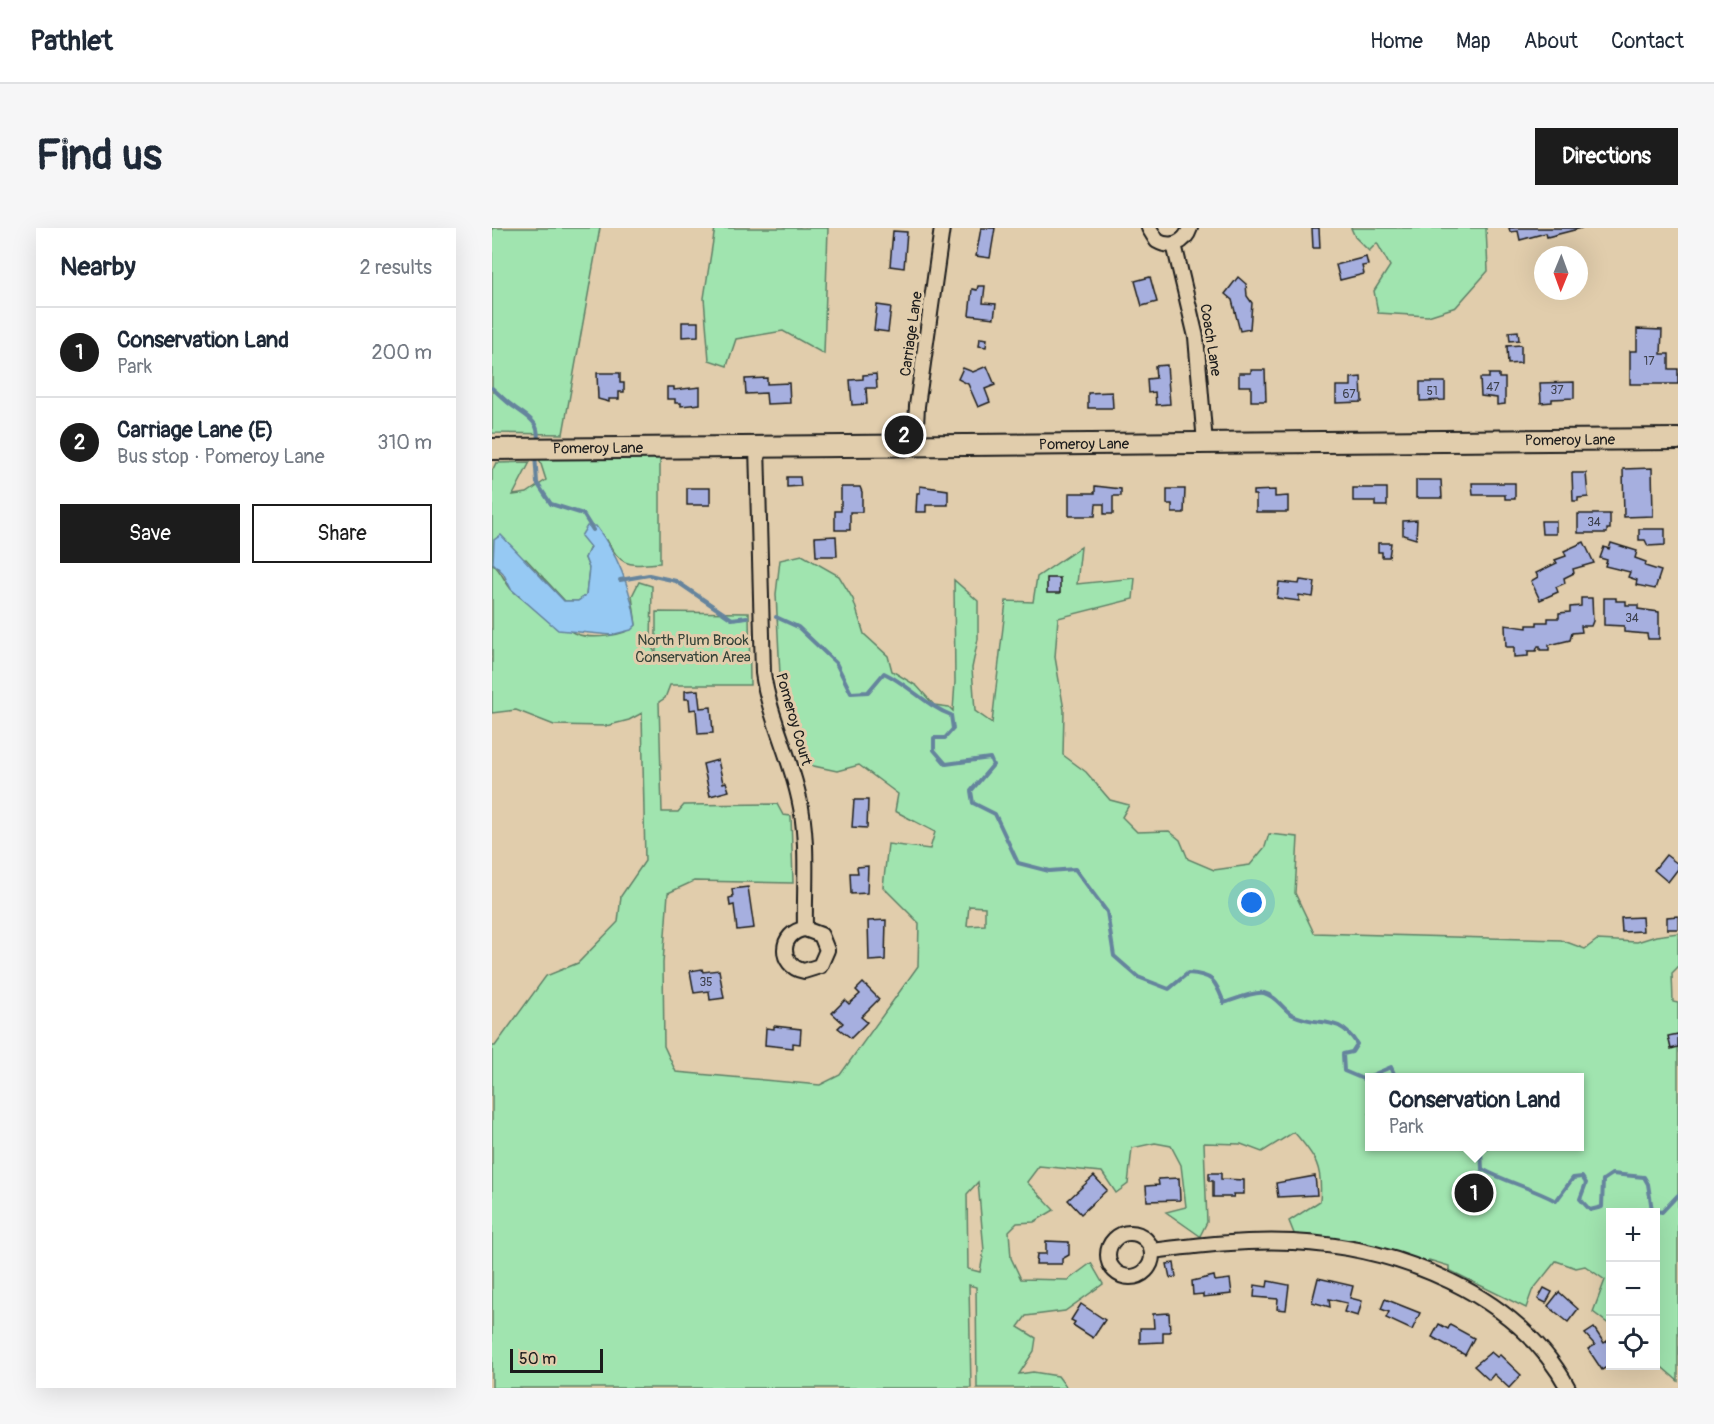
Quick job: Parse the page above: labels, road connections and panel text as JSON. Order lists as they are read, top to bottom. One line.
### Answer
{"streets":{"street":["Carriage Lane","Coach Lane","Pomeroy Lane","Pomeroy Court"]},"crossings":[["Carriage Lane","Pomeroy Lane"],["Coach Lane","Pomeroy Lane"],["Pomeroy Lane","Pomeroy Court"]],"parks":["North Plum Brook Conservation Area"],"house_numbers":["17","47","37","51","67","34","34","35"],"scale_bar":"50 m","north":"bottom","page":{"header":"Pathlet","nav":["Home","Map","About","Contact"],"buttons":["Directions",["Save","Share"]],"title":"Find us","heading":["Nearby","2 results"],"list":[{"mark":"1","name":"Conservation Land","note":"Park","value":"200 m"},{"mark":"2","name":"Carriage Lane (E)","note":"Bus stop · Pomeroy Lane","value":"310 m"}],"pins":["2","1"],"popup":["Conservation Land","Park"],"map_buttons":["+","−"],"scale":"50 m"}}
